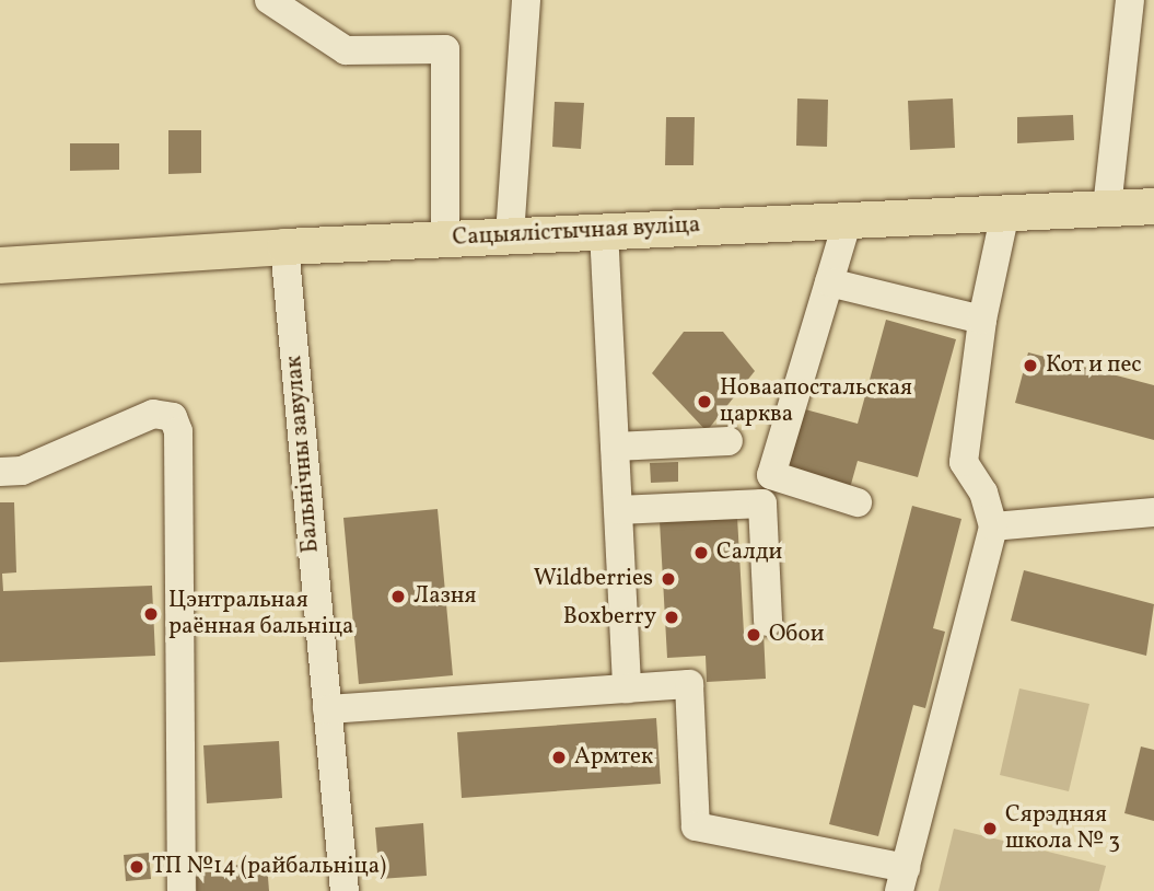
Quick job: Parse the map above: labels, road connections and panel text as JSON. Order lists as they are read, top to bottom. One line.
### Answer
{"streets":{"main road":["Сацыялістычная вуліца"],"street":["Бальнічны завулак"]},"crossings":[["Сацыялістычная вуліца","Бальнічны завулак"]],"places":["Кот и пес","Новаапостальская царква","Салди","Wildberries","Лазня","Цэнтральная раённая бальніца","Boxberry","Обои","Армтек","Сярэдняя школа № 3","ТП №14 (райбальніца)"]}
